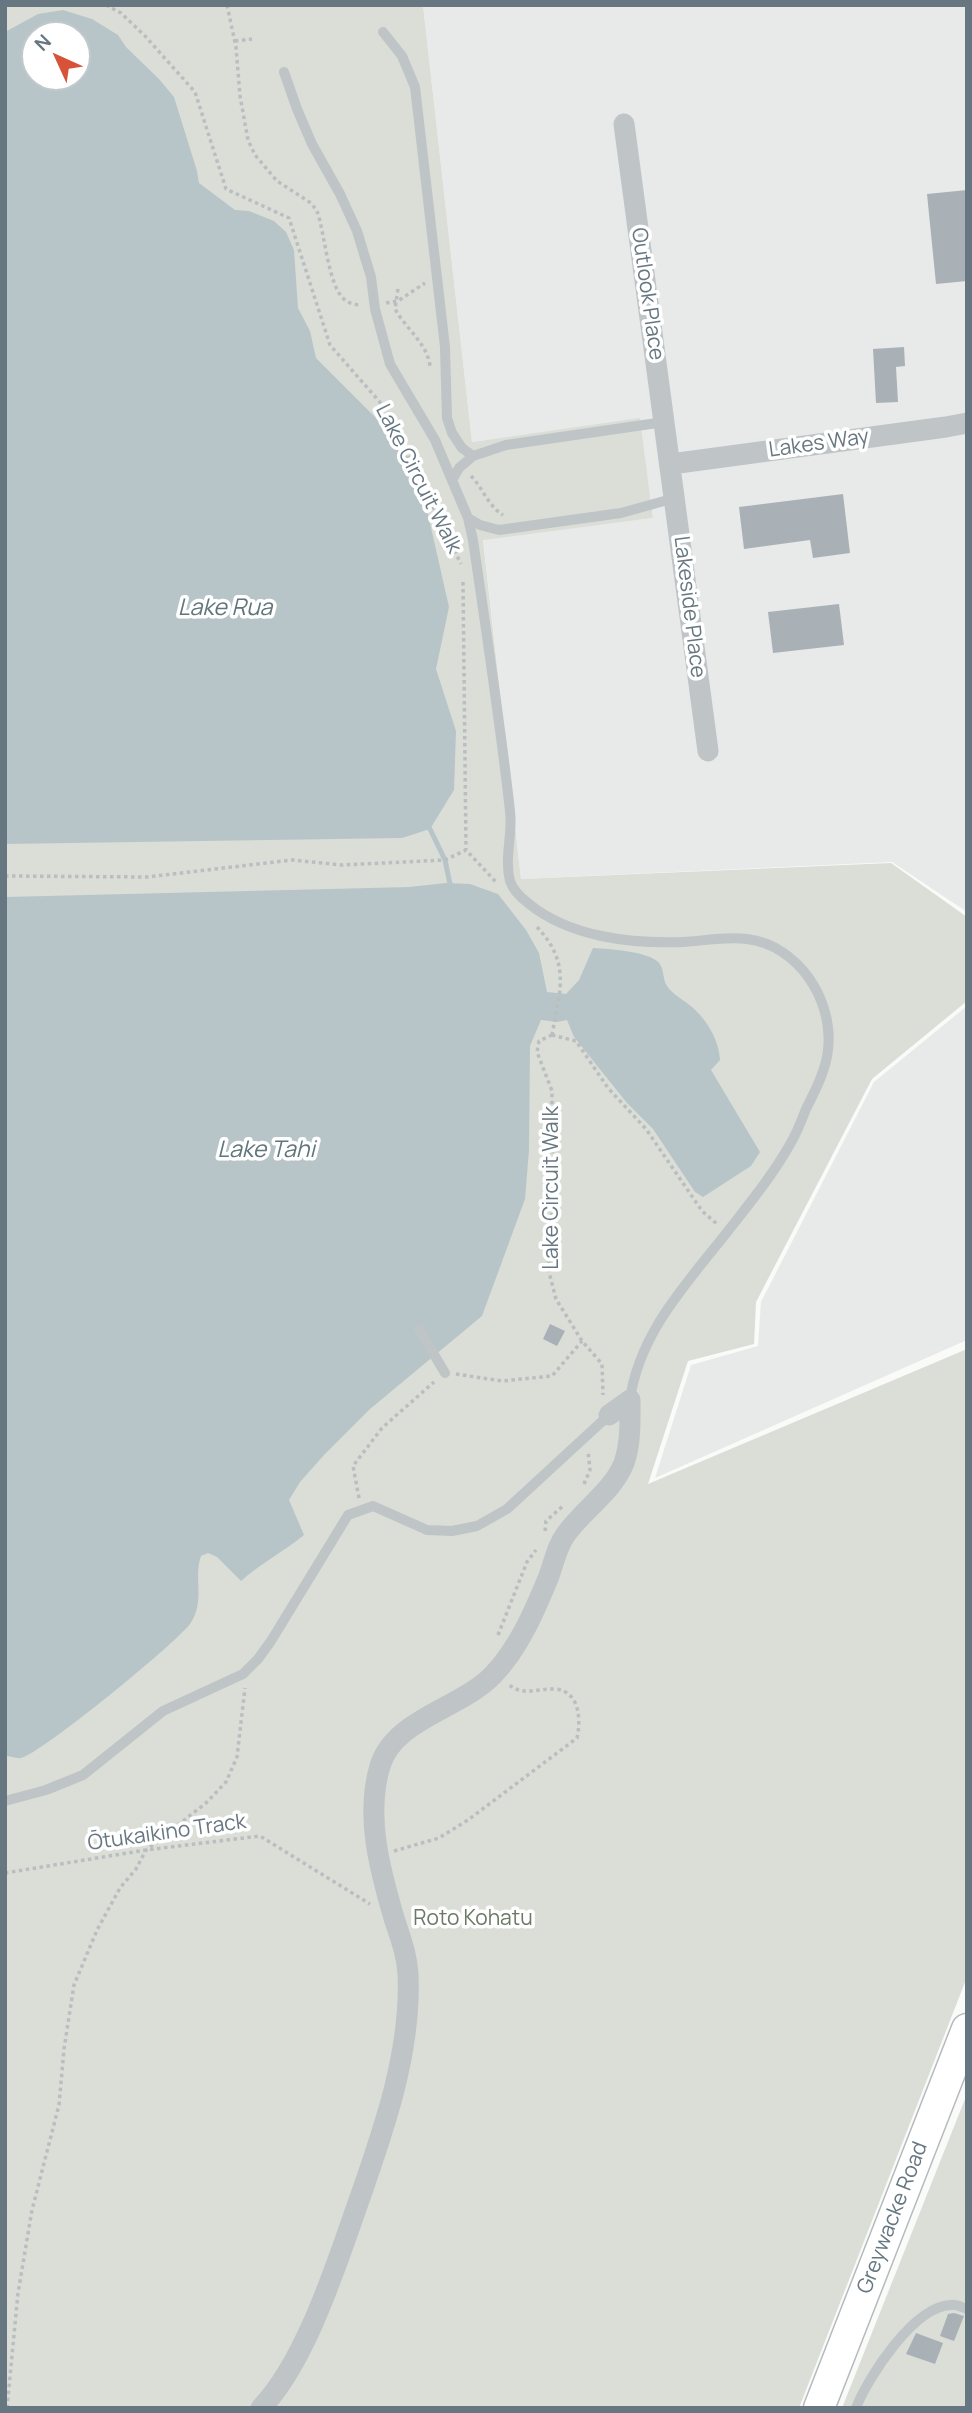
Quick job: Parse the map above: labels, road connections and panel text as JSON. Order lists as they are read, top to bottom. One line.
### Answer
{"streets":{"street":["Outlook Place","Lakes Way","Lakeside Place","Greywacke Road"],"path":["Lake Circuit Walk","Ōtukaikino Track"]},"crossings":[["Outlook Place","Lakes Way"],["Outlook Place","Lakeside Place"],["Lakes Way","Lakeside Place"]],"water":["Lake Rua","Lake Tahi"],"parks":["Roto Kohatu"],"north":"top left"}
